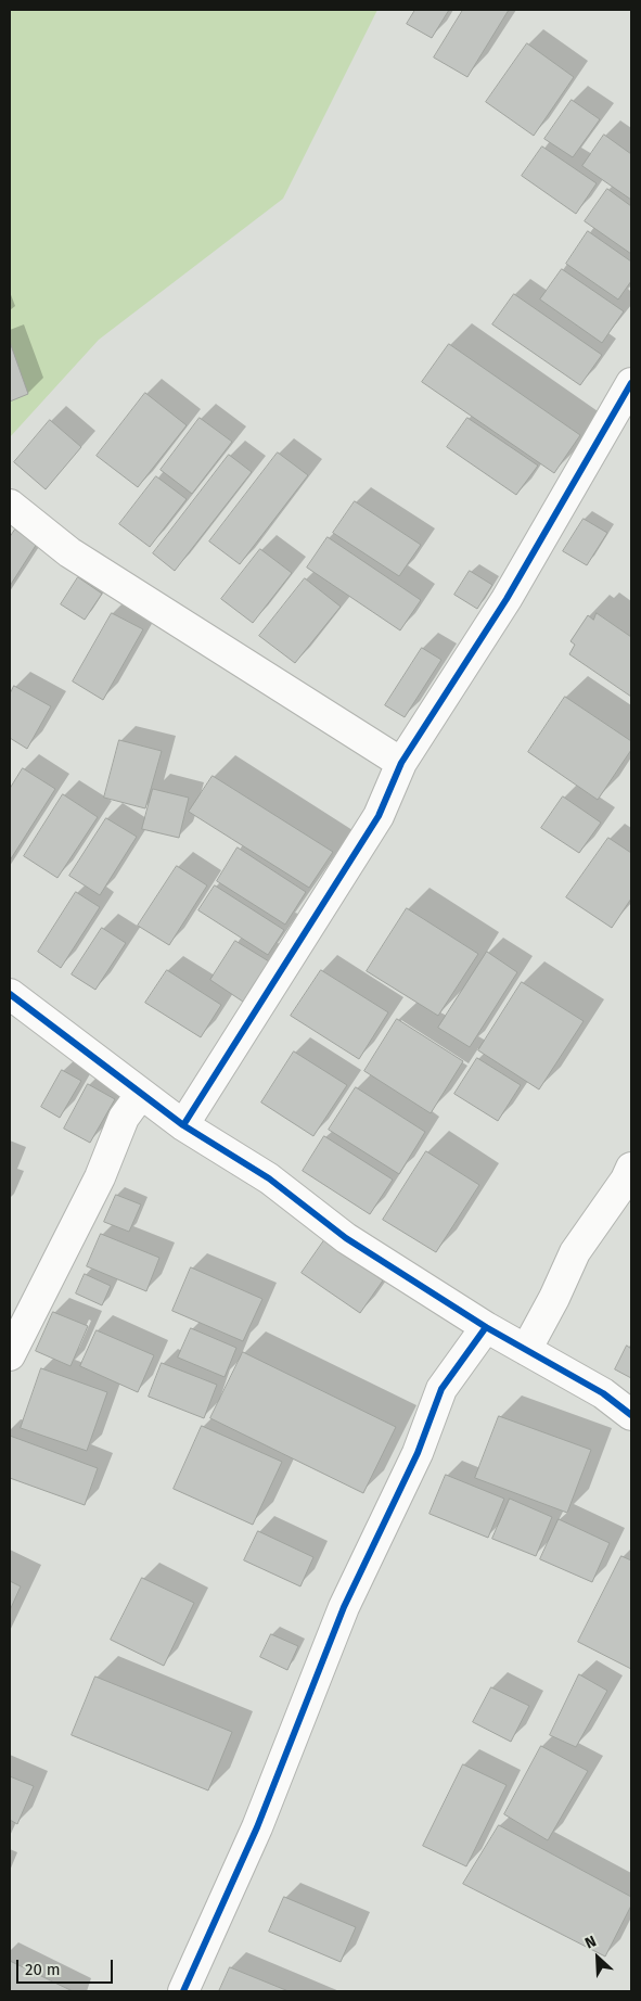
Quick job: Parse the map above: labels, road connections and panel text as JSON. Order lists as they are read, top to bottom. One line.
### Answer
{"scale_bar":"20 m","north":"top left"}
